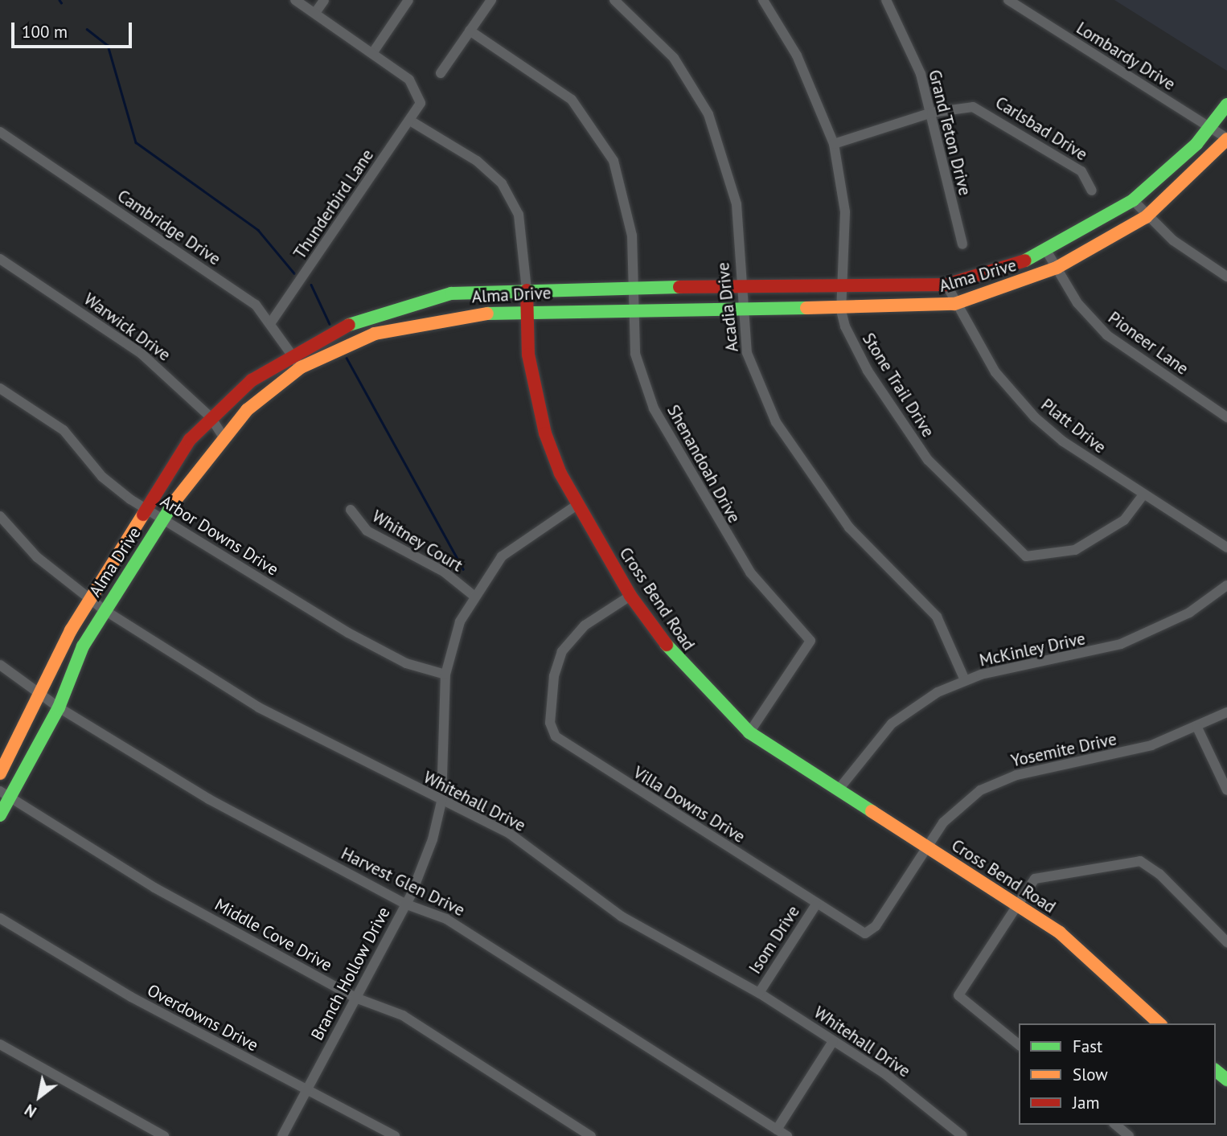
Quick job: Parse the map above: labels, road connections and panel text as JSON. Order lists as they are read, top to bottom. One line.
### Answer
{"streets":{"main road":["Alma Drive","Cross Bend Road"],"street":["Lombardy Drive","Carlsbad Drive","Grand Teton Drive","Thunderbird Lane","Cambridge Drive","Acadia Drive","Warwick Drive","Pioneer Lane","Stone Trail Drive","Platt Drive","Shenandoah Drive","Arbor Downs Drive","Whitney Court","McKinley Drive","Yosemite Drive","Whitehall Drive","Villa Downs Drive","Harvest Glen Drive","Middle Cove Drive","Isom Drive","Branch Hollow Drive","Overdowns Drive"]},"crossings":[["Lombardy Drive","Alma Drive"],["Carlsbad Drive","Grand Teton Drive"],["Carlsbad Drive","Stone Trail Drive"],["Thunderbird Lane","Cambridge Drive"],["Thunderbird Lane","Cross Bend Road"],["Cambridge Drive","Alma Drive"],["Alma Drive","Acadia Drive"],["Alma Drive","Warwick Drive"],["Alma Drive","Pioneer Lane"],["Alma Drive","Stone Trail Drive"],["Alma Drive","Platt Drive"],["Alma Drive","Shenandoah Drive"],["Alma Drive","Arbor Downs Drive"],["Alma Drive","Cross Bend Road"],["Alma Drive","Whitehall Drive"],["Alma Drive","Harvest Glen Drive"],["Alma Drive","Middle Cove Drive"],["Acadia Drive","McKinley Drive"],["Stone Trail Drive","Platt Drive"],["Shenandoah Drive","Cross Bend Road"],["Arbor Downs Drive","Branch Hollow Drive"],["Whitney Court","Branch Hollow Drive"],["Cross Bend Road","McKinley Drive"],["Cross Bend Road","Yosemite Drive"],["Cross Bend Road","Villa Downs Drive"],["Cross Bend Road","Branch Hollow Drive"],["Yosemite Drive","Villa Downs Drive"],["Whitehall Drive","Isom Drive"],["Whitehall Drive","Branch Hollow Drive"],["Villa Downs Drive","Isom Drive"],["Harvest Glen Drive","Branch Hollow Drive"],["Middle Cove Drive","Branch Hollow Drive"],["Branch Hollow Drive","Overdowns Drive"]],"legend":["Fast","Slow","Jam"],"scale_bar":"100 m","north":"bottom left"}
